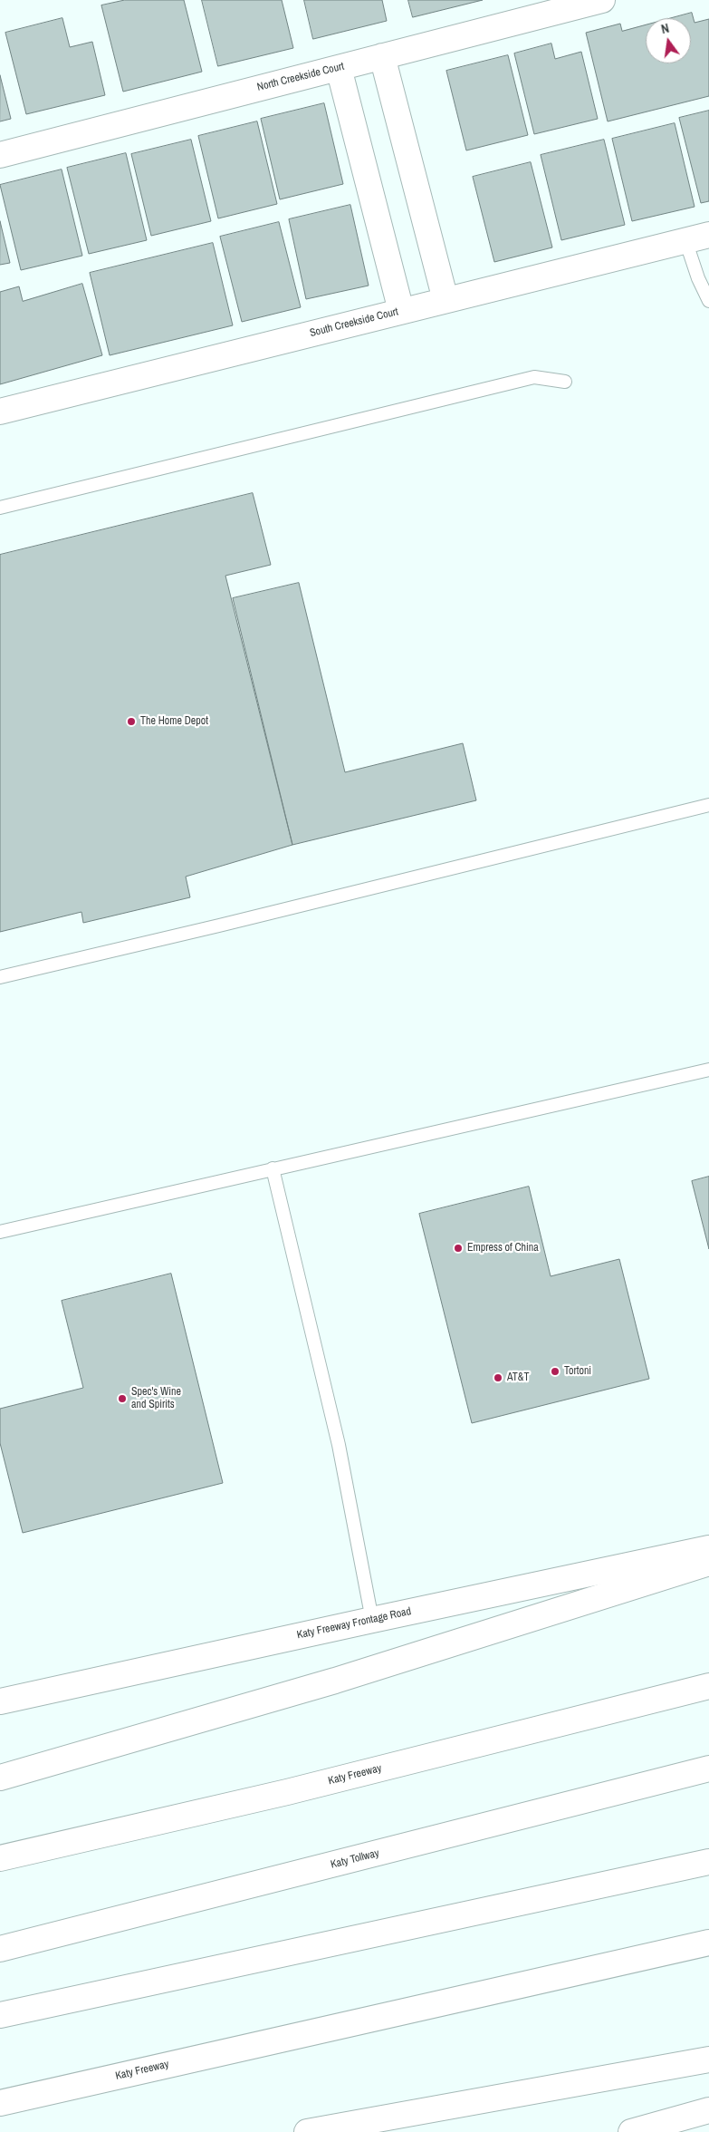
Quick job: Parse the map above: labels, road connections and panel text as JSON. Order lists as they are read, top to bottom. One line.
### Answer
{"streets":{"main road":["North Creekside Court","South Creekside Court","Katy Freeway Frontage Road","Katy Freeway","Katy Tollway"]},"places":["The Home Depot","Empress of China","Tortoni","AT&T","Spec's Wine and Spirits"],"north":"top"}
